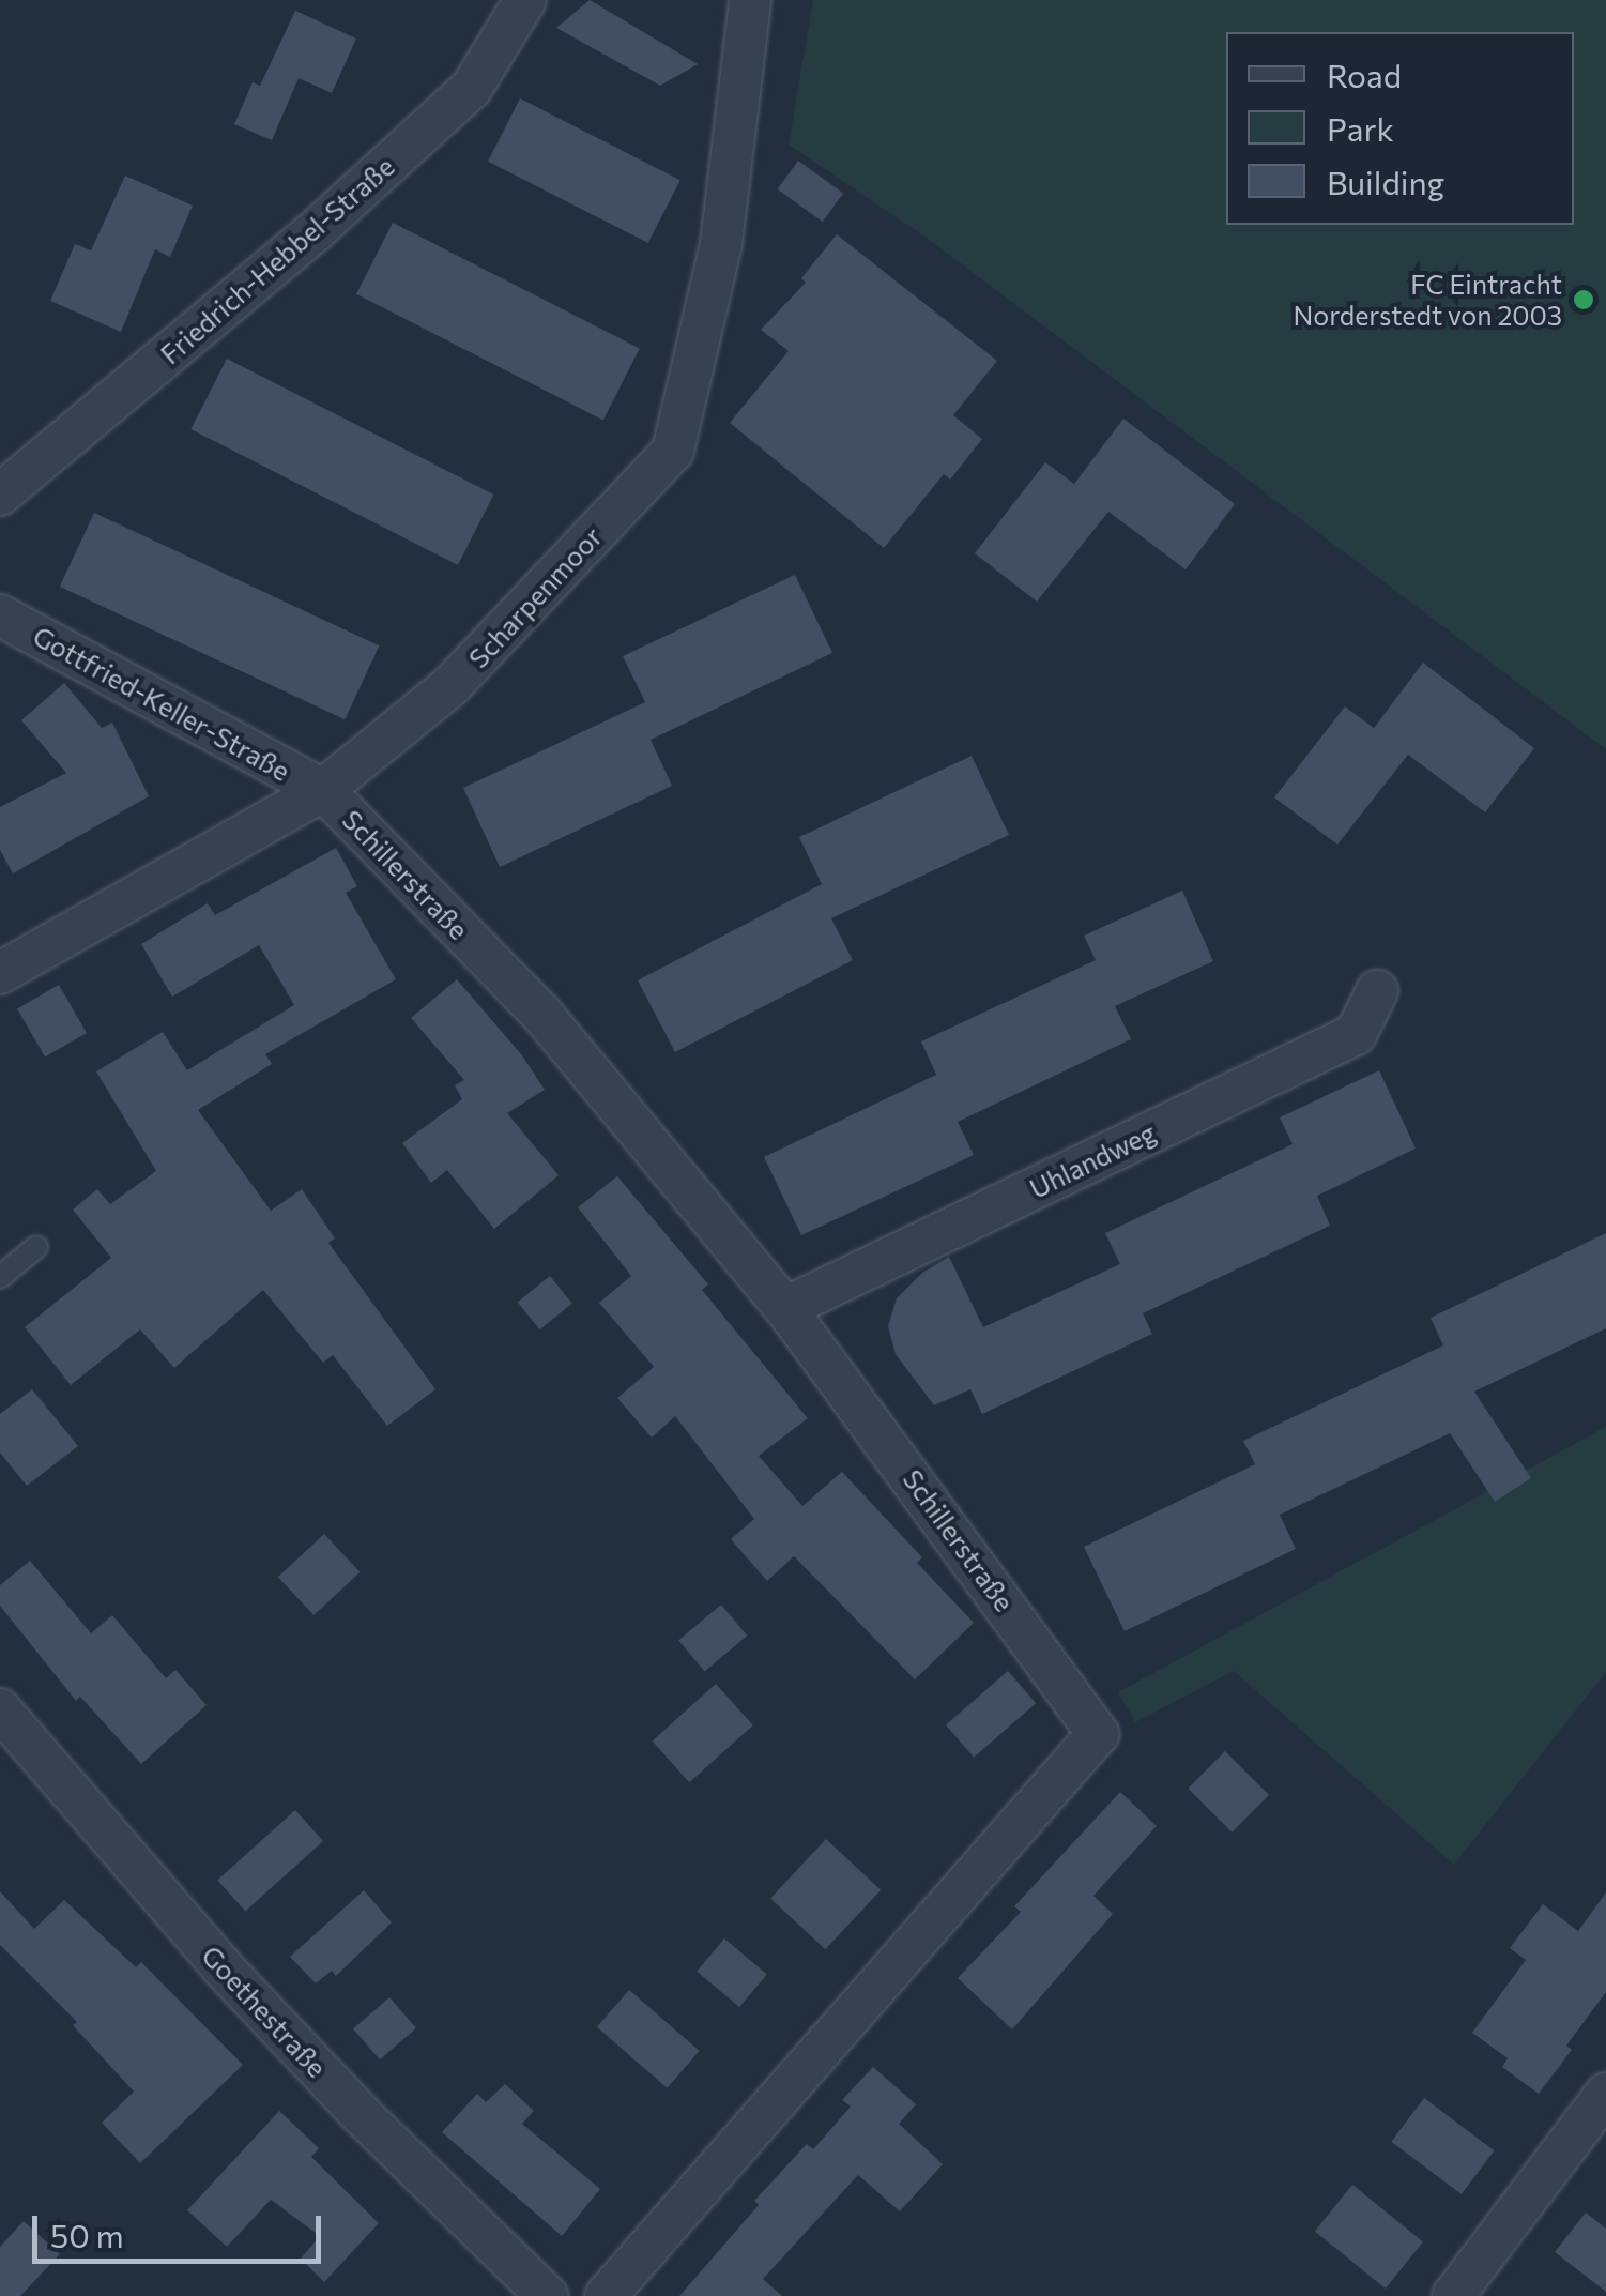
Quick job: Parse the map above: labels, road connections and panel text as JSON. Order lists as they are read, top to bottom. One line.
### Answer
{"streets":{"street":["Friedrich-Hebbel-Straße","Scharpenmoor","Gottfried-Keller-Straße","Schillerstraße","Uhlandweg","Goethestraße"]},"crossings":[["Scharpenmoor","Gottfried-Keller-Straße"],["Scharpenmoor","Schillerstraße"],["Gottfried-Keller-Straße","Schillerstraße"],["Schillerstraße","Uhlandweg"]],"places":["FC Eintracht Norderstedt von 2003"],"legend":["Road","Park","Building"],"scale_bar":"50 m"}
